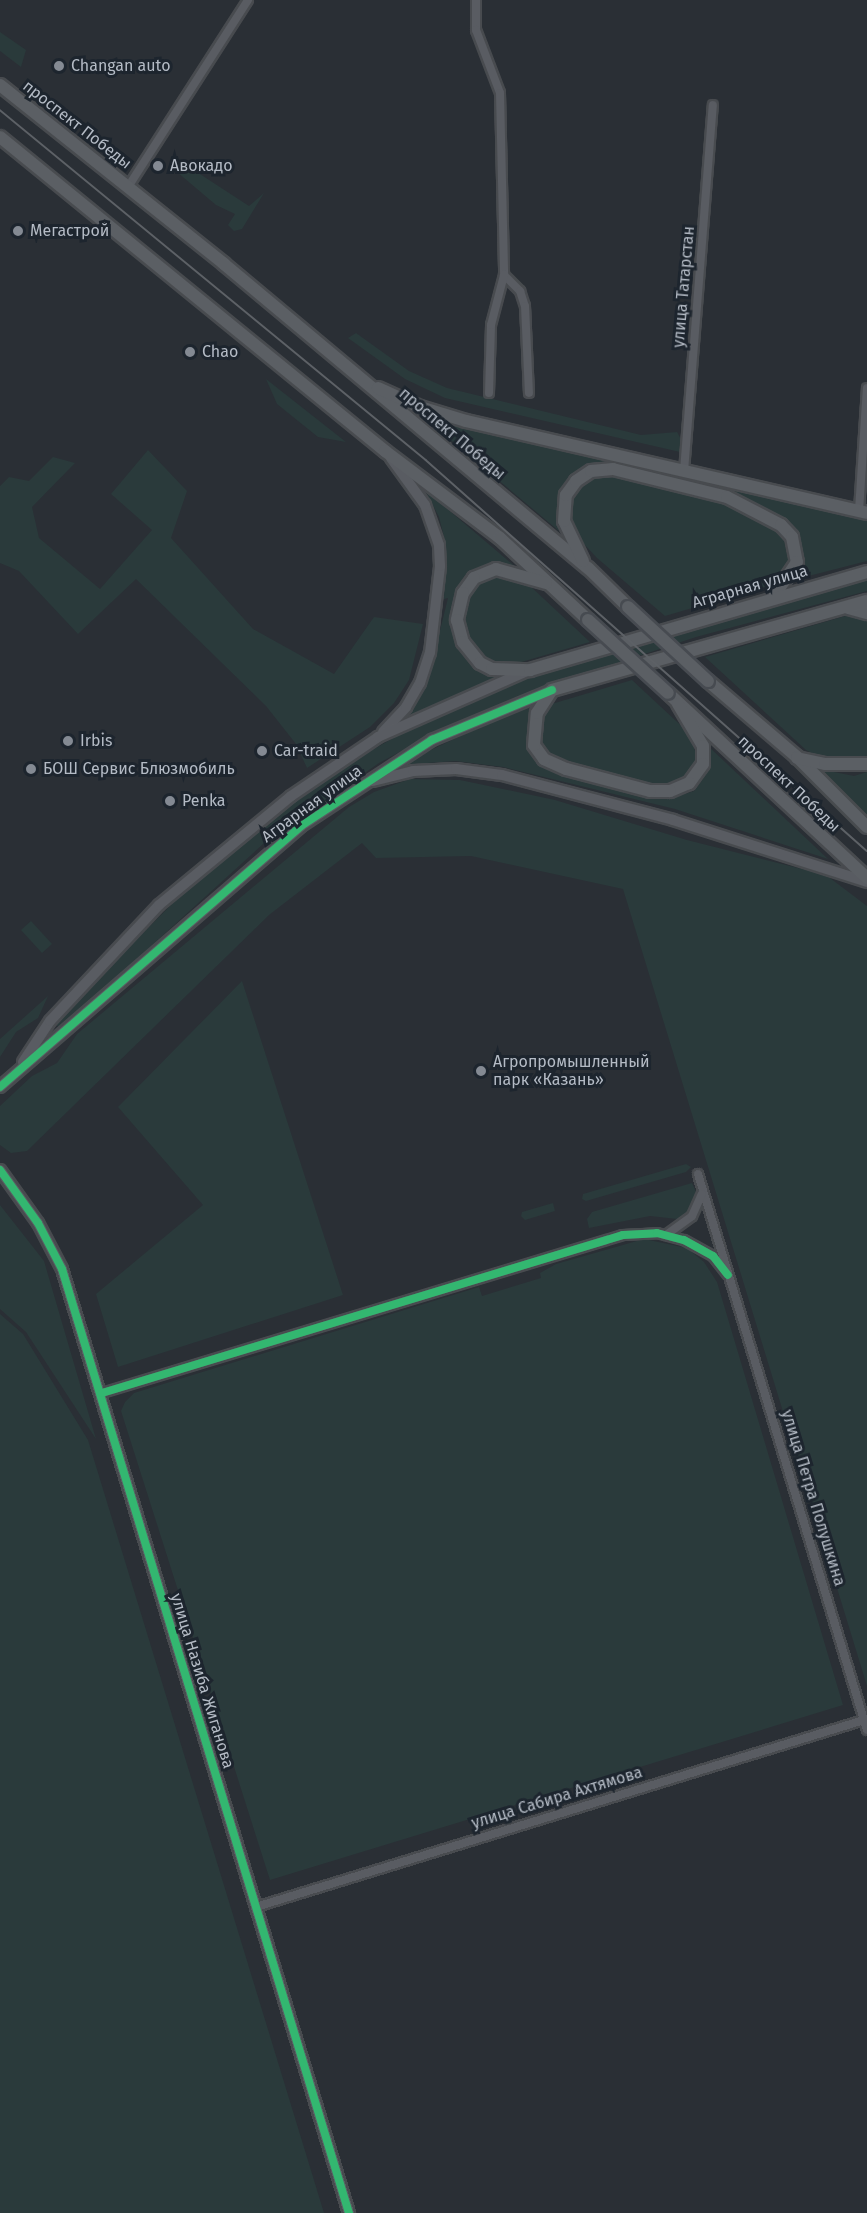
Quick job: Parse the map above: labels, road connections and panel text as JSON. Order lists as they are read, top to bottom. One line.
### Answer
{"streets":{"main road":["проспект Победы","Аграрная улица"],"street":["улица Татарстан","улица Петра Полушкина","улица Назиба Жиганова","улица Сабира Ахтямова"]},"crossings":[["улица Петра Полушкина","улица Сабира Ахтямова"],["улица Назиба Жиганова","улица Сабира Ахтямова"]],"places":["Changan auto","Авокадо","Мегастрой","Chao","Irbis","Car-traid","БОШ Сервис Блюзмобиль","Penka","Агропромышленный парк «Казань»"]}
